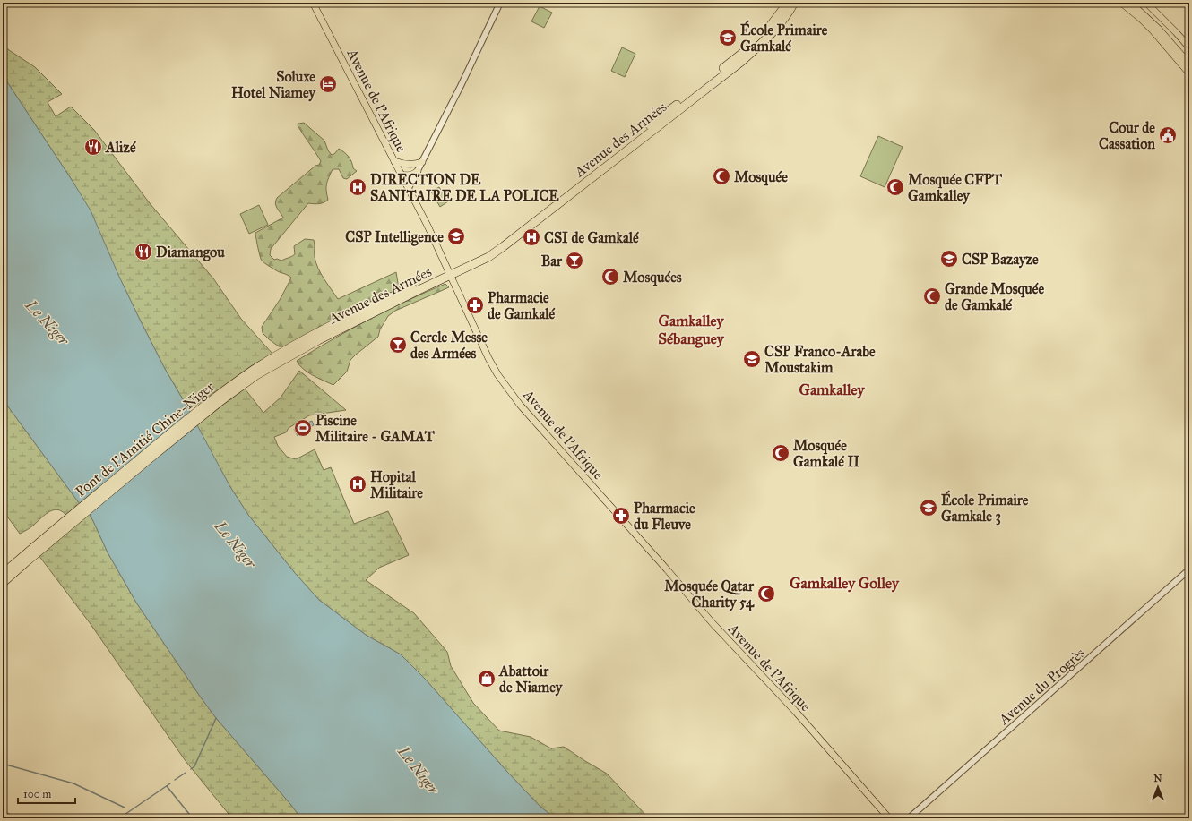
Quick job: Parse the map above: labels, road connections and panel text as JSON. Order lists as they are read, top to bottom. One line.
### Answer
{"streets":{"highway":["Avenue des Armées","Pont de l'Amitié Chine-Niger"],"main road":["Avenue de l'Afrique"],"street":["Avenue du Progrès"]},"crossings":[["Avenue de l'Afrique","Avenue des Armées"],["Avenue des Armées","Pont de l'Amitié Chine-Niger"]],"districts":["Gamkalley Sébanguey","Gamkalley","Gamkalley Golley"],"water":["Le Niger"],"places":{"school or university":["École Primaire Gamkalé","CSP Intelligence","CSP Bazayze","CSP Franco-Arabe Moustakim","École Primaire Gamkale 3"],"hotel":["Soluxe Hotel Niamey"],"public building":["Cour de Cassation"],"restaurant":["Alizé","Diamangou"],"mosque":["Mosquée","Mosquée CFPT Gamkalley","Mosquées","Grande Mosquée de Gamkalé","Mosquée Gamkalé II","Mosquée Qatar Charity 54"],"hospital":["DIRECTION DE SANITAIRE DE LA POLICE","CSI de Gamkalé","Hopital Militaire"],"bar":["Bar","Cercle Messe des Armées"],"pharmacy":["Pharmacie de Gamkalé","Pharmacie du Fleuve"],"sports":["Piscine Militaire - GAMAT"],"shop":["Abattoir de Niamey"]},"scale_bar":"100 m","north":"top"}
